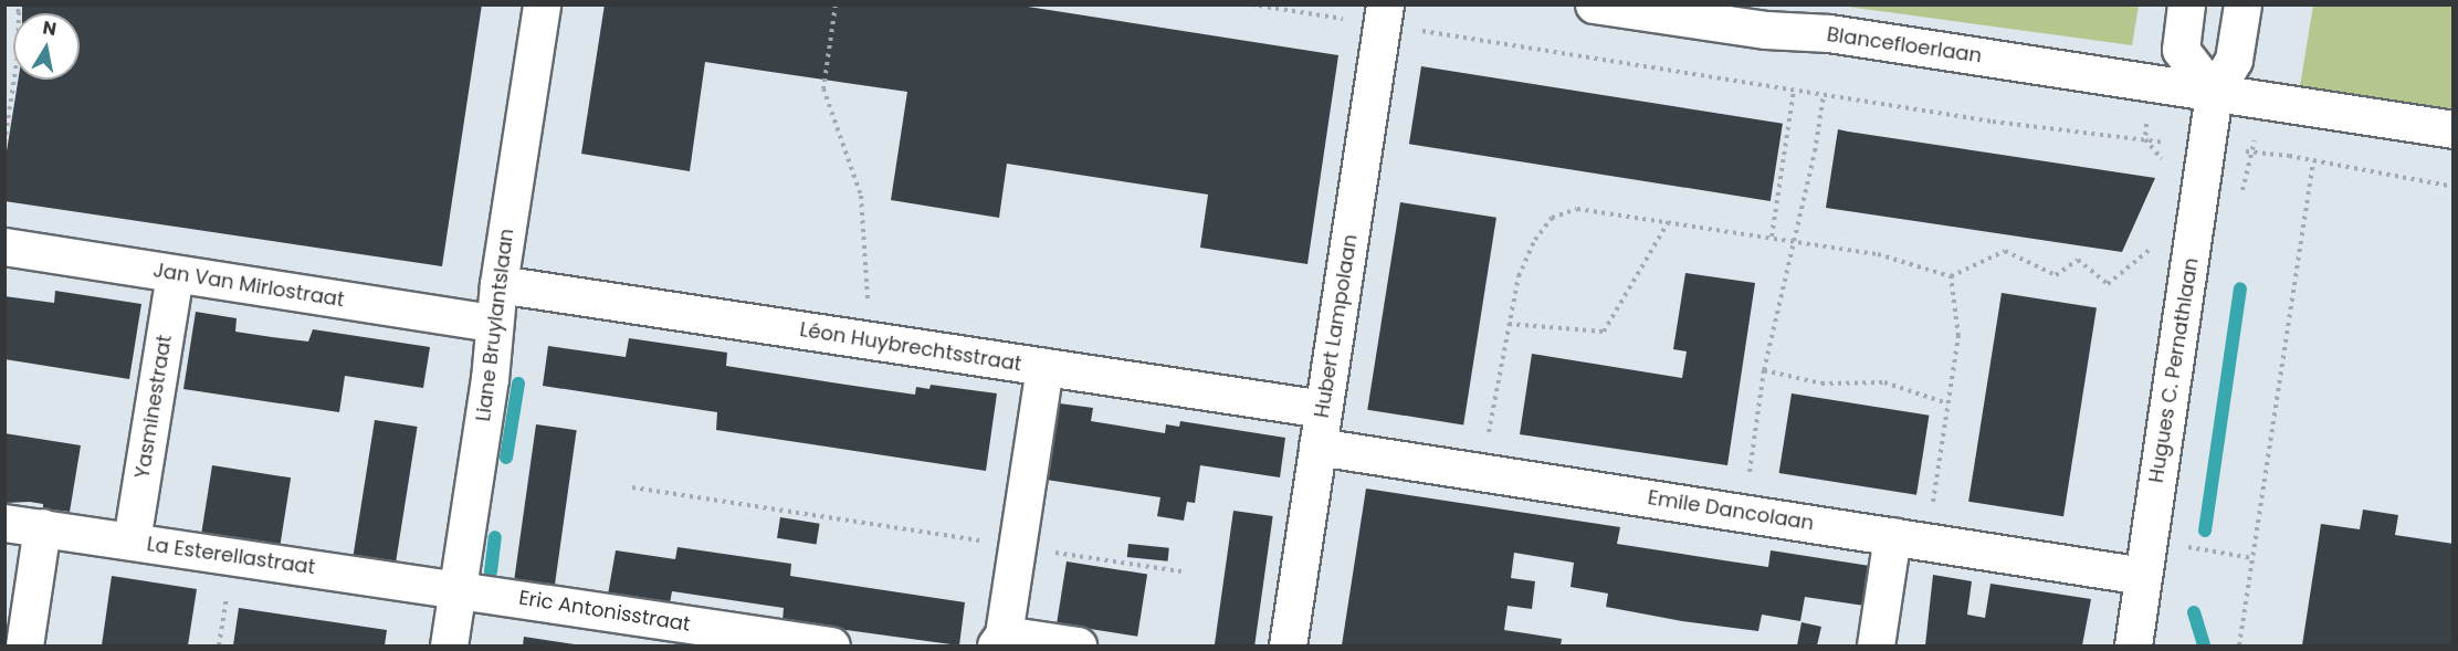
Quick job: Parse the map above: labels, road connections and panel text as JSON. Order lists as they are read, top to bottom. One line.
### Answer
{"streets":{"street":["Blancefloerlaan","Jan Van Mirlostraat","Liane Bruylantslaan","Hubert Lampolaan","Léon Huybrechtsstraat","Hugues C. Pernathlaan","Yasminestraat","Emile Dancolaan","La Esterellastraat","Eric Antonisstraat"]},"crossings":[["Blancefloerlaan","Hugues C. Pernathlaan"],["Jan Van Mirlostraat","Liane Bruylantslaan"],["Jan Van Mirlostraat","Yasminestraat"],["Liane Bruylantslaan","Léon Huybrechtsstraat"],["Liane Bruylantslaan","La Esterellastraat"],["Liane Bruylantslaan","Eric Antonisstraat"],["Hubert Lampolaan","Léon Huybrechtsstraat"],["Hubert Lampolaan","Emile Dancolaan"],["Hugues C. Pernathlaan","Emile Dancolaan"],["Yasminestraat","La Esterellastraat"],["La Esterellastraat","Eric Antonisstraat"]],"north":"top"}
